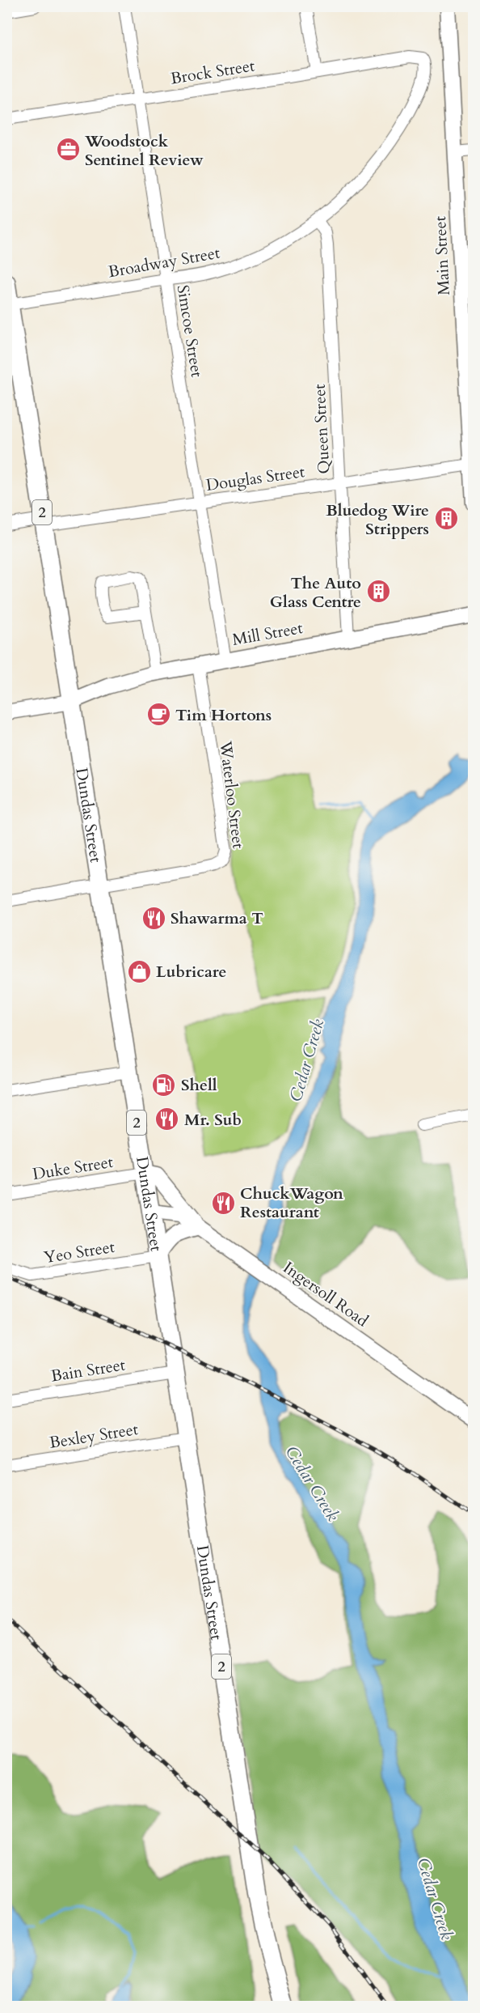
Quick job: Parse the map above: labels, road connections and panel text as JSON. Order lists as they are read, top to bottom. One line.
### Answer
{"streets":{"main road":["Main Street","2","Mill Street","Dundas Street","Ingersoll Road"],"street":["Brock Street","Broadway Street","Simcoe Street","Queen Street","Douglas Street","Waterloo Street","Duke Street","Yeo Street","Bain Street","Bexley Street"]},"crossings":[["Brock Street","Broadway Street"],["Brock Street","Simcoe Street"],["Main Street","Douglas Street"],["Broadway Street","Simcoe Street"],["Broadway Street","Queen Street"],["Broadway Street","Dundas Street"],["Simcoe Street","Douglas Street"],["Simcoe Street","Mill Street"],["Queen Street","Douglas Street"],["Queen Street","Mill Street"],["Douglas Street","Dundas Street"],["Mill Street","Waterloo Street"],["Mill Street","Dundas Street"],["Waterloo Street","Dundas Street"],["Dundas Street","Duke Street"],["Dundas Street","Yeo Street"],["Dundas Street","Ingersoll Road"],["Dundas Street","Bain Street"],["Dundas Street","Bexley Street"]],"water":["Cedar Creek"],"places":{"office":["Woodstock Sentinel Review"],"building":["Bluedog Wire Strippers","The Auto Glass Centre"],"cafe":["Tim Hortons"],"restaurant":["Shawarma T","Mr. Sub","ChuckWagon Restaurant"],"shop":["Lubricare"],"fuel station":["Shell"]}}
